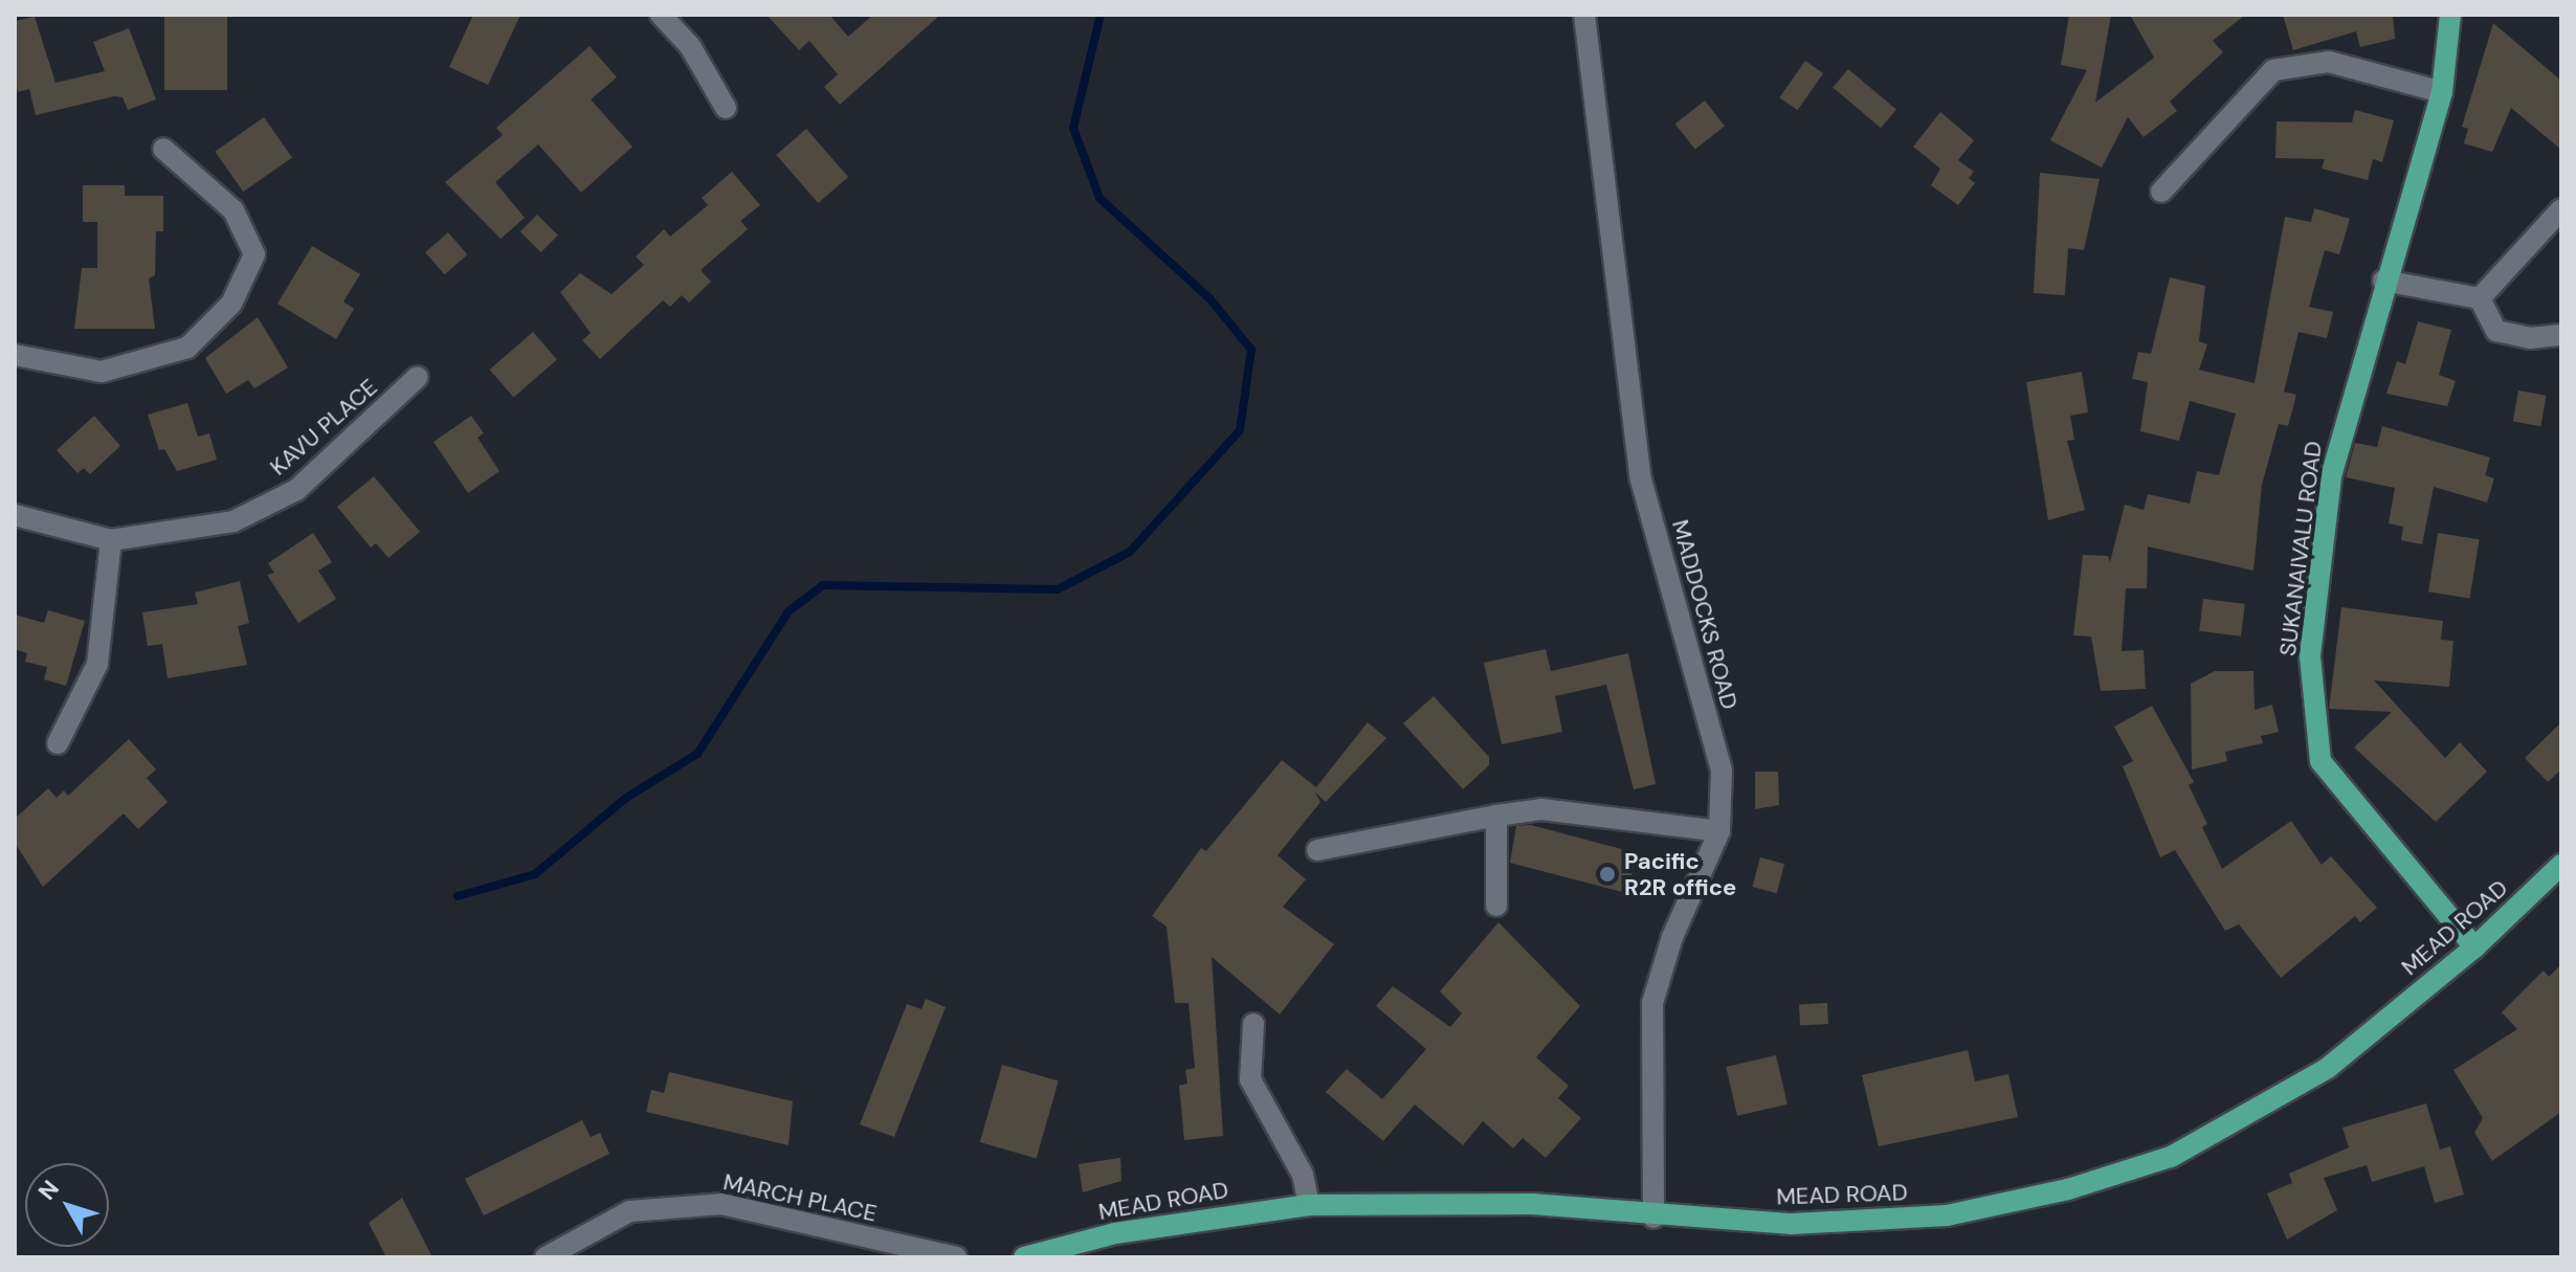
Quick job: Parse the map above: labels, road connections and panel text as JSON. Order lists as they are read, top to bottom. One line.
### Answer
{"streets":{"main road":["SUKANAIVALU ROAD","MEAD ROAD"],"street":["KAVU PLACE","MADDOCKS ROAD","MARCH PLACE"]},"crossings":[["SUKANAIVALU ROAD","MEAD ROAD"],["MADDOCKS ROAD","MEAD ROAD"]],"places":["Pacific R2R office"],"north":"top left"}
